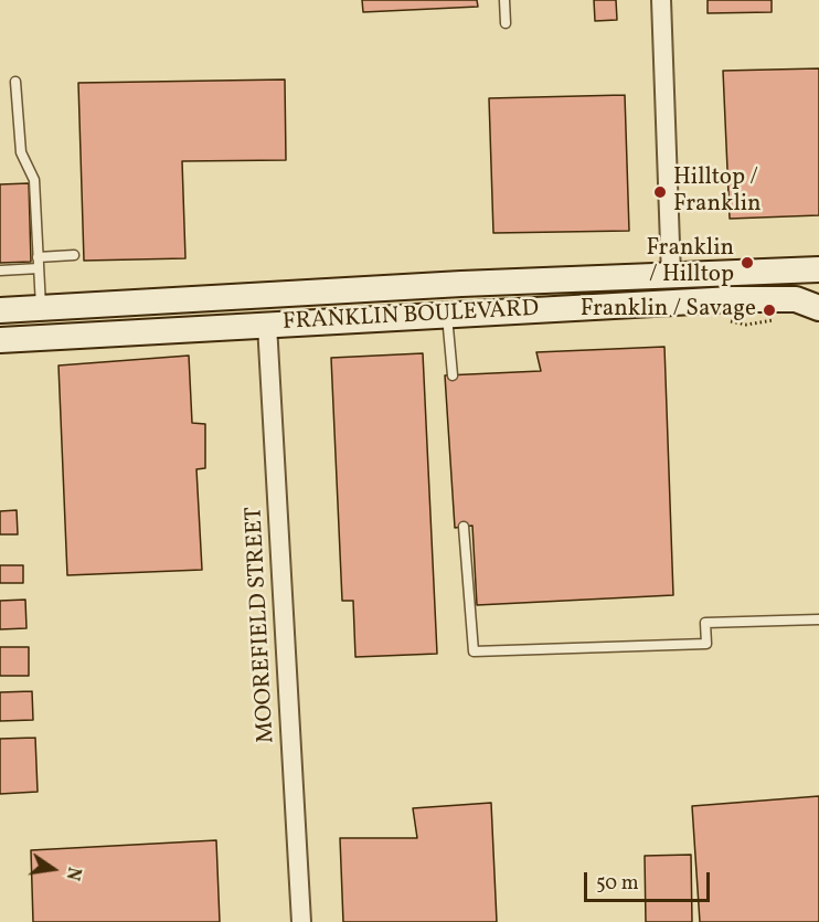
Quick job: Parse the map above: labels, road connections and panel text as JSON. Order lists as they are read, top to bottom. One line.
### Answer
{"streets":{"main road":["FRANKLIN BOULEVARD"],"street":["MOOREFIELD STREET"]},"crossings":[["FRANKLIN BOULEVARD","MOOREFIELD STREET"]],"places":["Hilltop / Franklin","Franklin / Hilltop","Franklin / Savage"],"scale_bar":"50 m","north":"right"}
